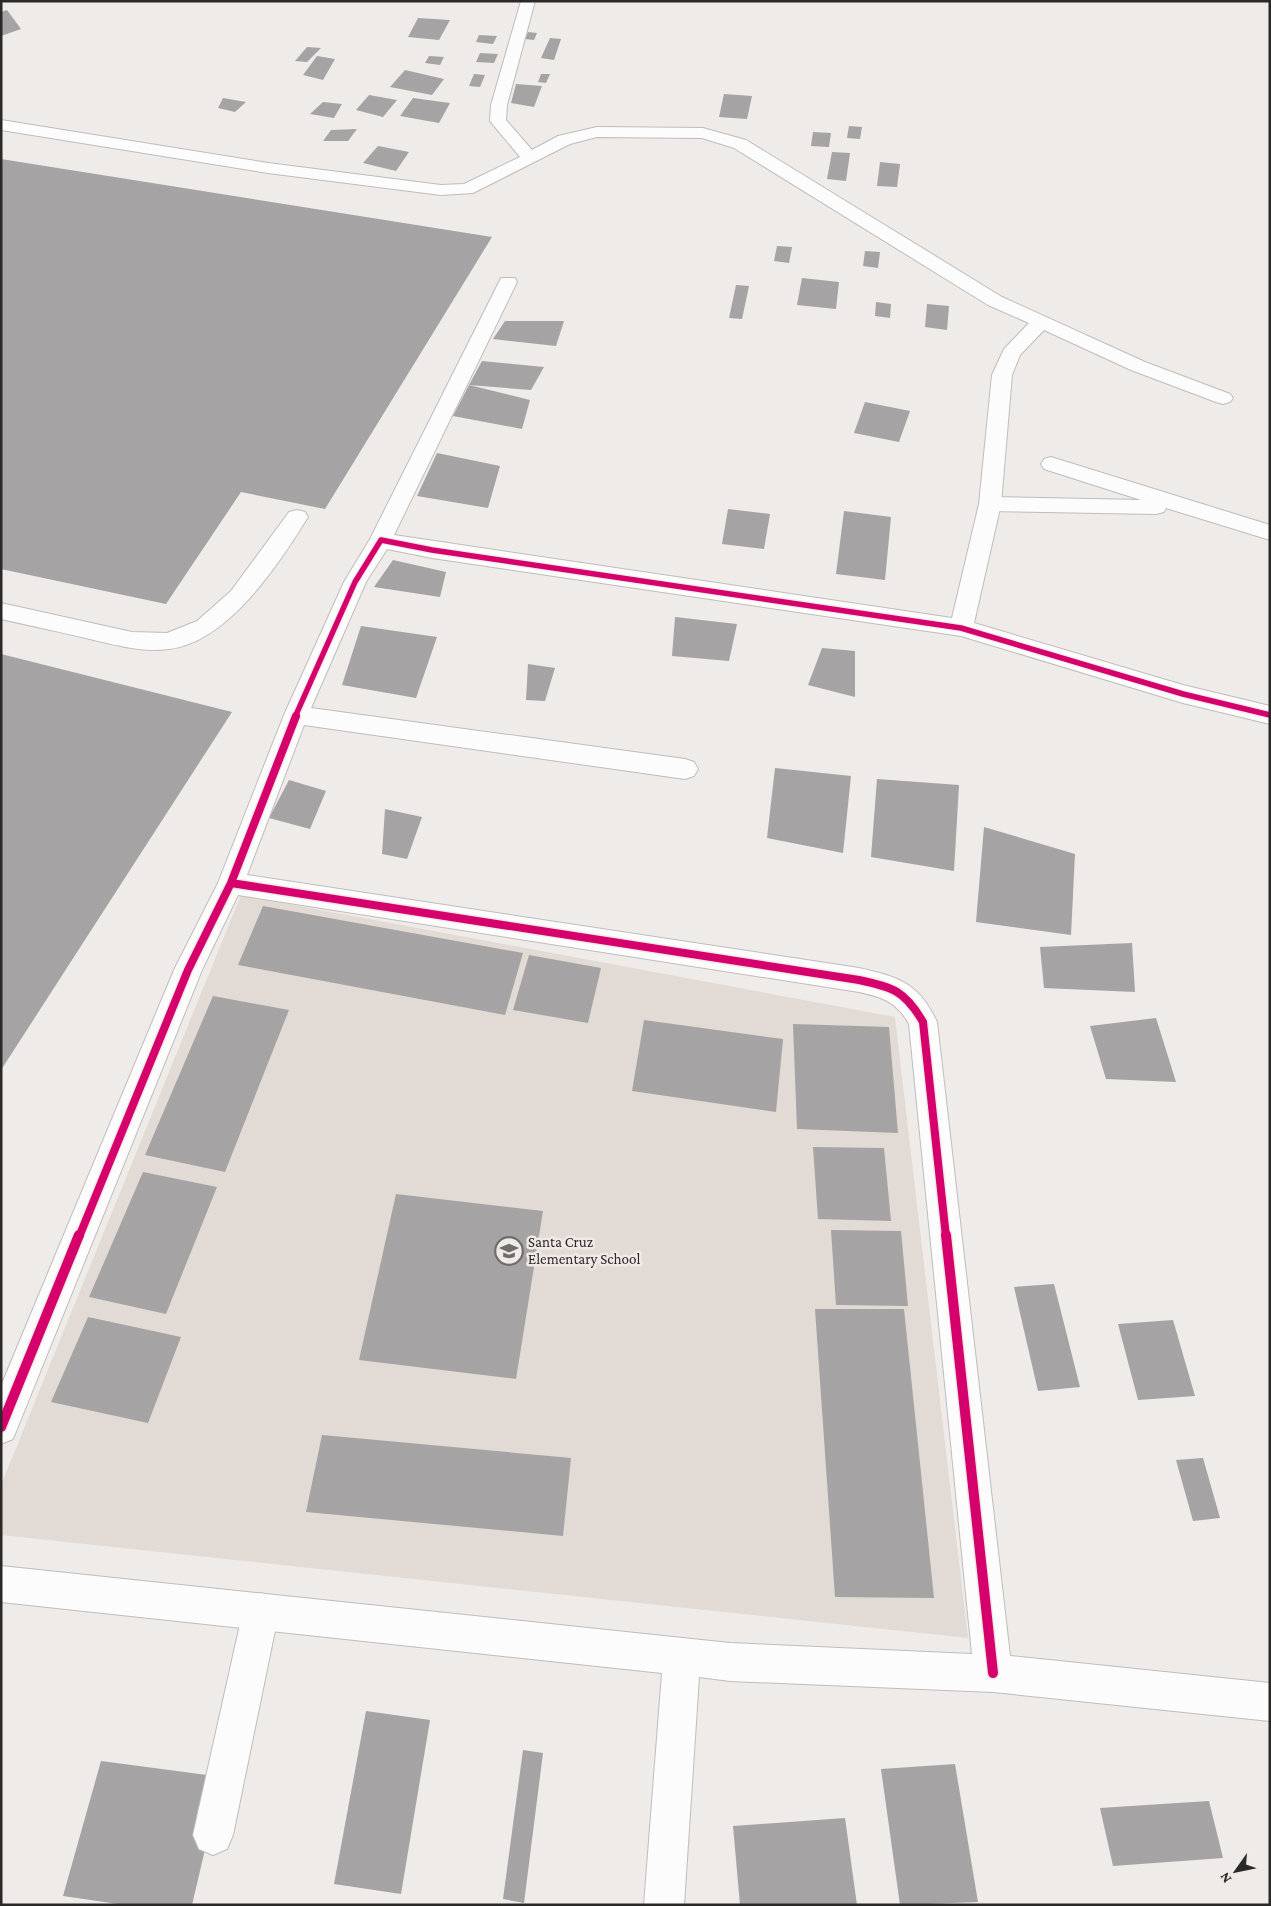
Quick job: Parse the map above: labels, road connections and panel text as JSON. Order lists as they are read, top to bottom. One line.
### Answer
{"places":{"school or university":["Santa Cruz Elementary School"]},"north":"bottom left"}
